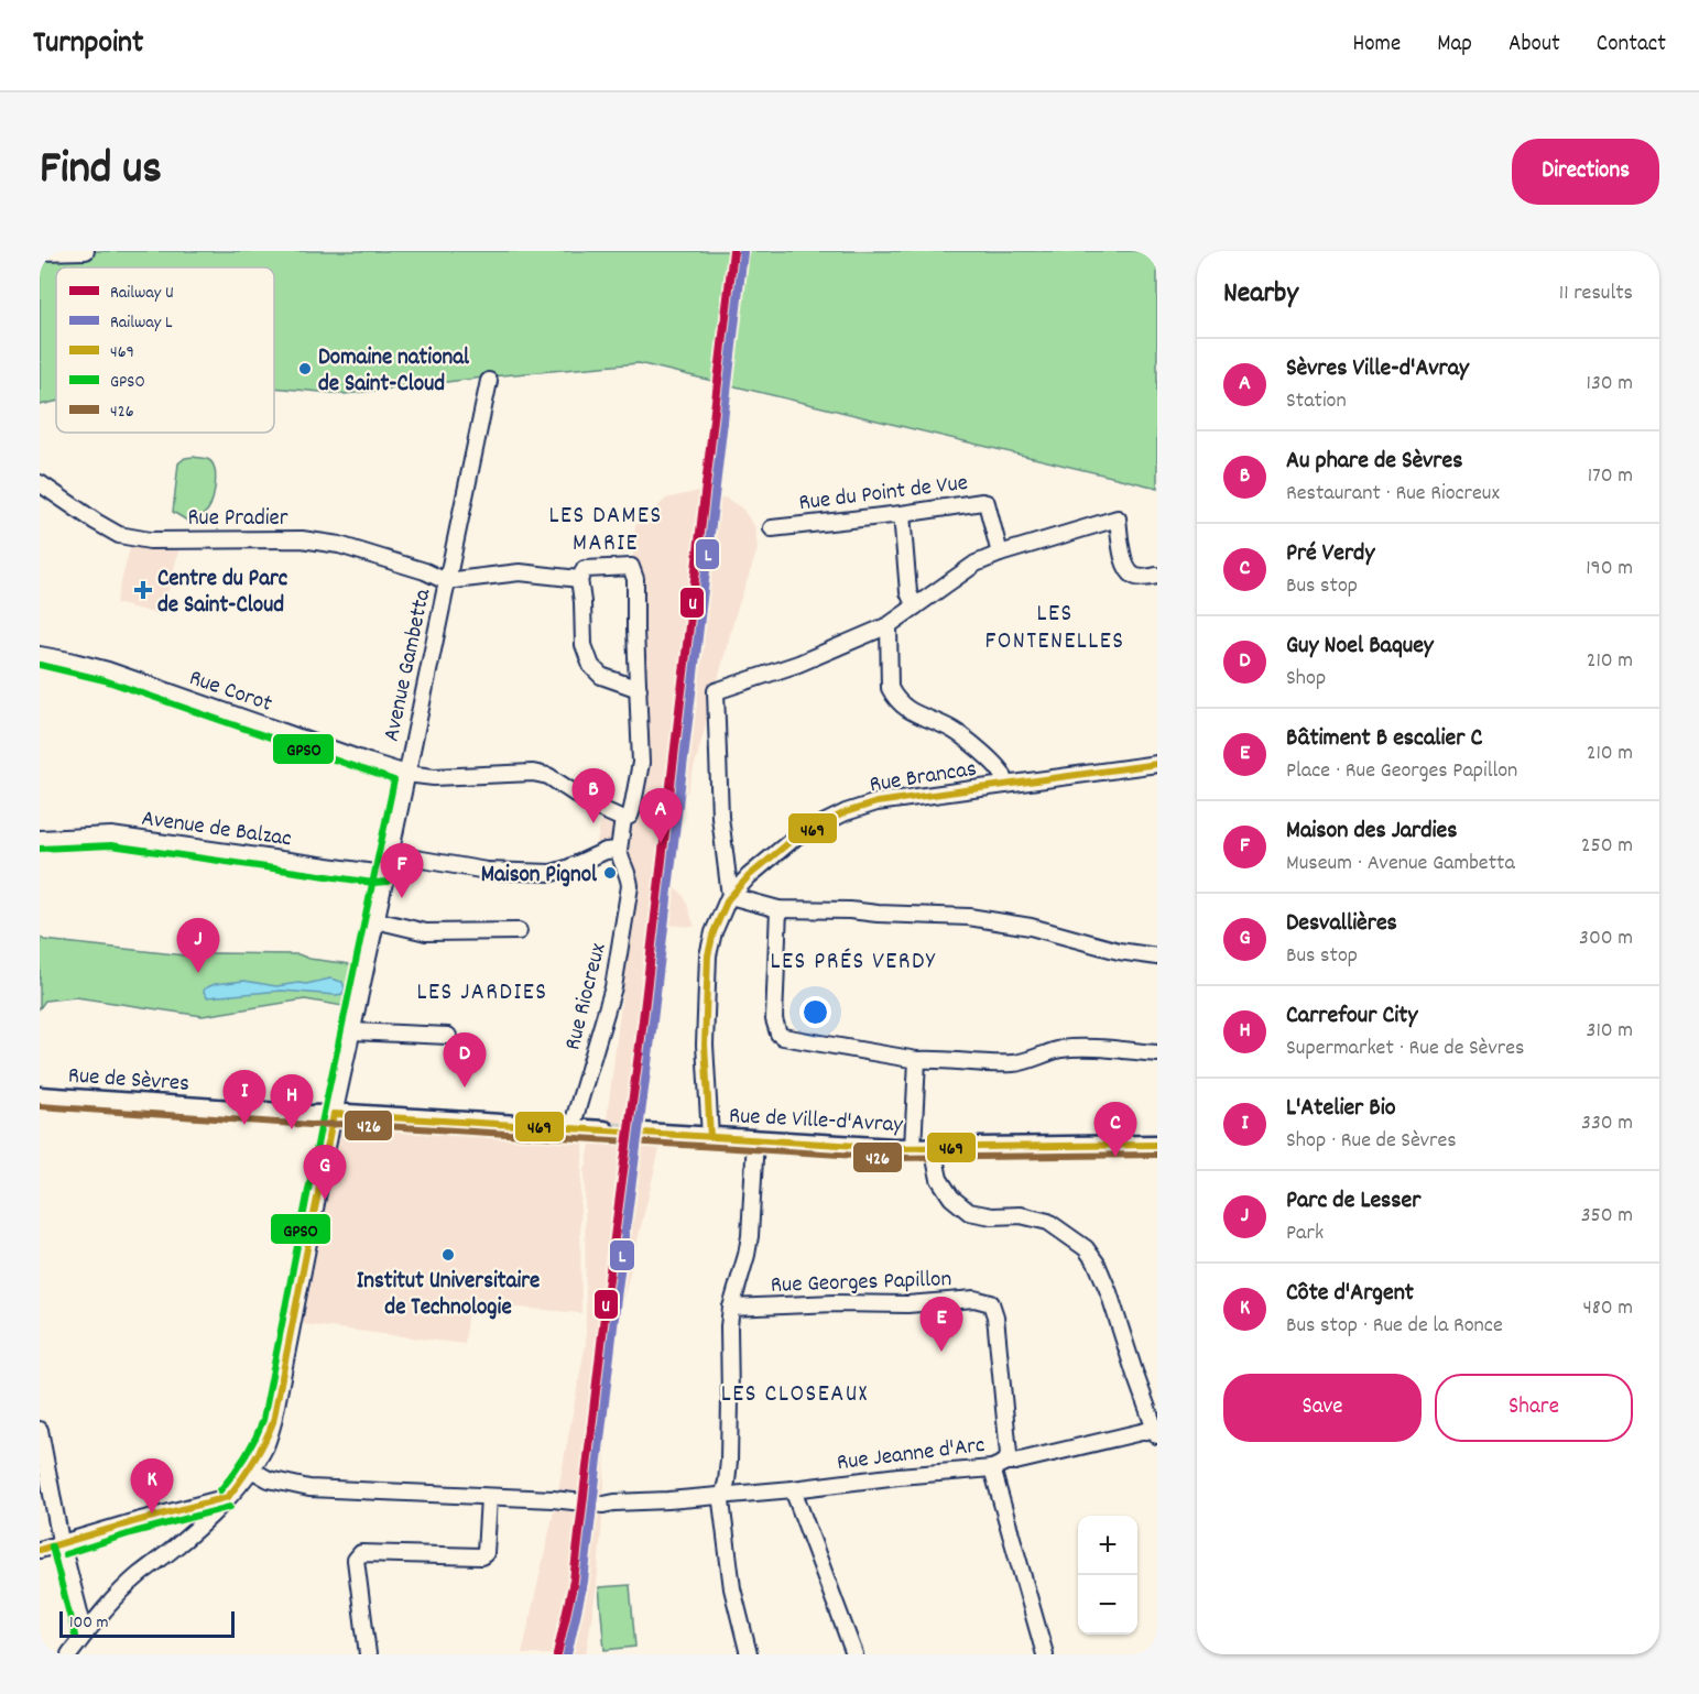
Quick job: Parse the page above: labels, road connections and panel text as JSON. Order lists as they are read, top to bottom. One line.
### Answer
{"streets":{"main road":["Rue de Sèvres","Rue de Ville-d'Avray"],"street":["Rue du Point de Vue","Rue Pradier","Avenue Gambetta","Rue Corot","Rue Brancas","Avenue de Balzac","Rue Riocreux","Rue Georges Papillon","Rue Jeanne d'Arc"]},"crossings":[["Rue Pradier","Avenue Gambetta"],["Avenue Gambetta","Rue Corot"],["Avenue Gambetta","Avenue de Balzac"],["Avenue Gambetta","Rue de Sèvres"],["Avenue Gambetta","Rue Jeanne d'Arc"],["Rue Brancas","Rue de Ville-d'Avray"],["Rue Riocreux","Rue de Sèvres"],["Rue Georges Papillon","Rue Jeanne d'Arc"]],"districts":["LES DAMES MARIE","LES FONTENELLES","LES PRÉS VERDY","LES JARDIES","LES CLOSEAUX"],"places":{"other":["Domaine national de Saint-Cloud","Maison Pignol","Institut Universitaire de Technologie"],"health":["Centre du Parc de Saint-Cloud"]},"lines":["rail line U","rail line L","transit line GPSO","transit line 469","transit line 426"],"legend":["Railway U","Railway L","469","GPSO","426"],"scale_bar":"100 m","page":{"header":"Turnpoint","nav":["Home","Map","About","Contact"],"title":"Find us","buttons":["Directions",["Save","Share"]],"heading":["Nearby","11 results"],"list":[{"mark":"A","name":"Sèvres Ville-d'Avray","note":"Station","value":"130 m"},{"mark":"B","name":"Au phare de Sèvres","note":"Restaurant · Rue Riocreux","value":"170 m"},{"mark":"C","name":"Pré Verdy","note":"Bus stop","value":"190 m"},{"mark":"D","name":"Guy Noel Baquey","note":"Shop","value":"210 m"},{"mark":"E","name":"Bâtiment B escalier C","note":"Place · Rue Georges Papillon","value":"210 m"},{"mark":"F","name":"Maison des Jardies","note":"Museum · Avenue Gambetta","value":"250 m"},{"mark":"G","name":"Desvallières","note":"Bus stop","value":"300 m"},{"mark":"H","name":"Carrefour City","note":"Supermarket · Rue de Sèvres","value":"310 m"},{"mark":"I","name":"L'Atelier Bio","note":"Shop · Rue de Sèvres","value":"330 m"},{"mark":"J","name":"Parc de Lesser","note":"Park","value":"350 m"},{"mark":"K","name":"Côte d'Argent","note":"Bus stop · Rue de la Ronce","value":"480 m"}],"pins":["B","A","F","J","D","I","H","C","G","E","K"],"map_buttons":["+","−"],"scale":"100 m"}}
